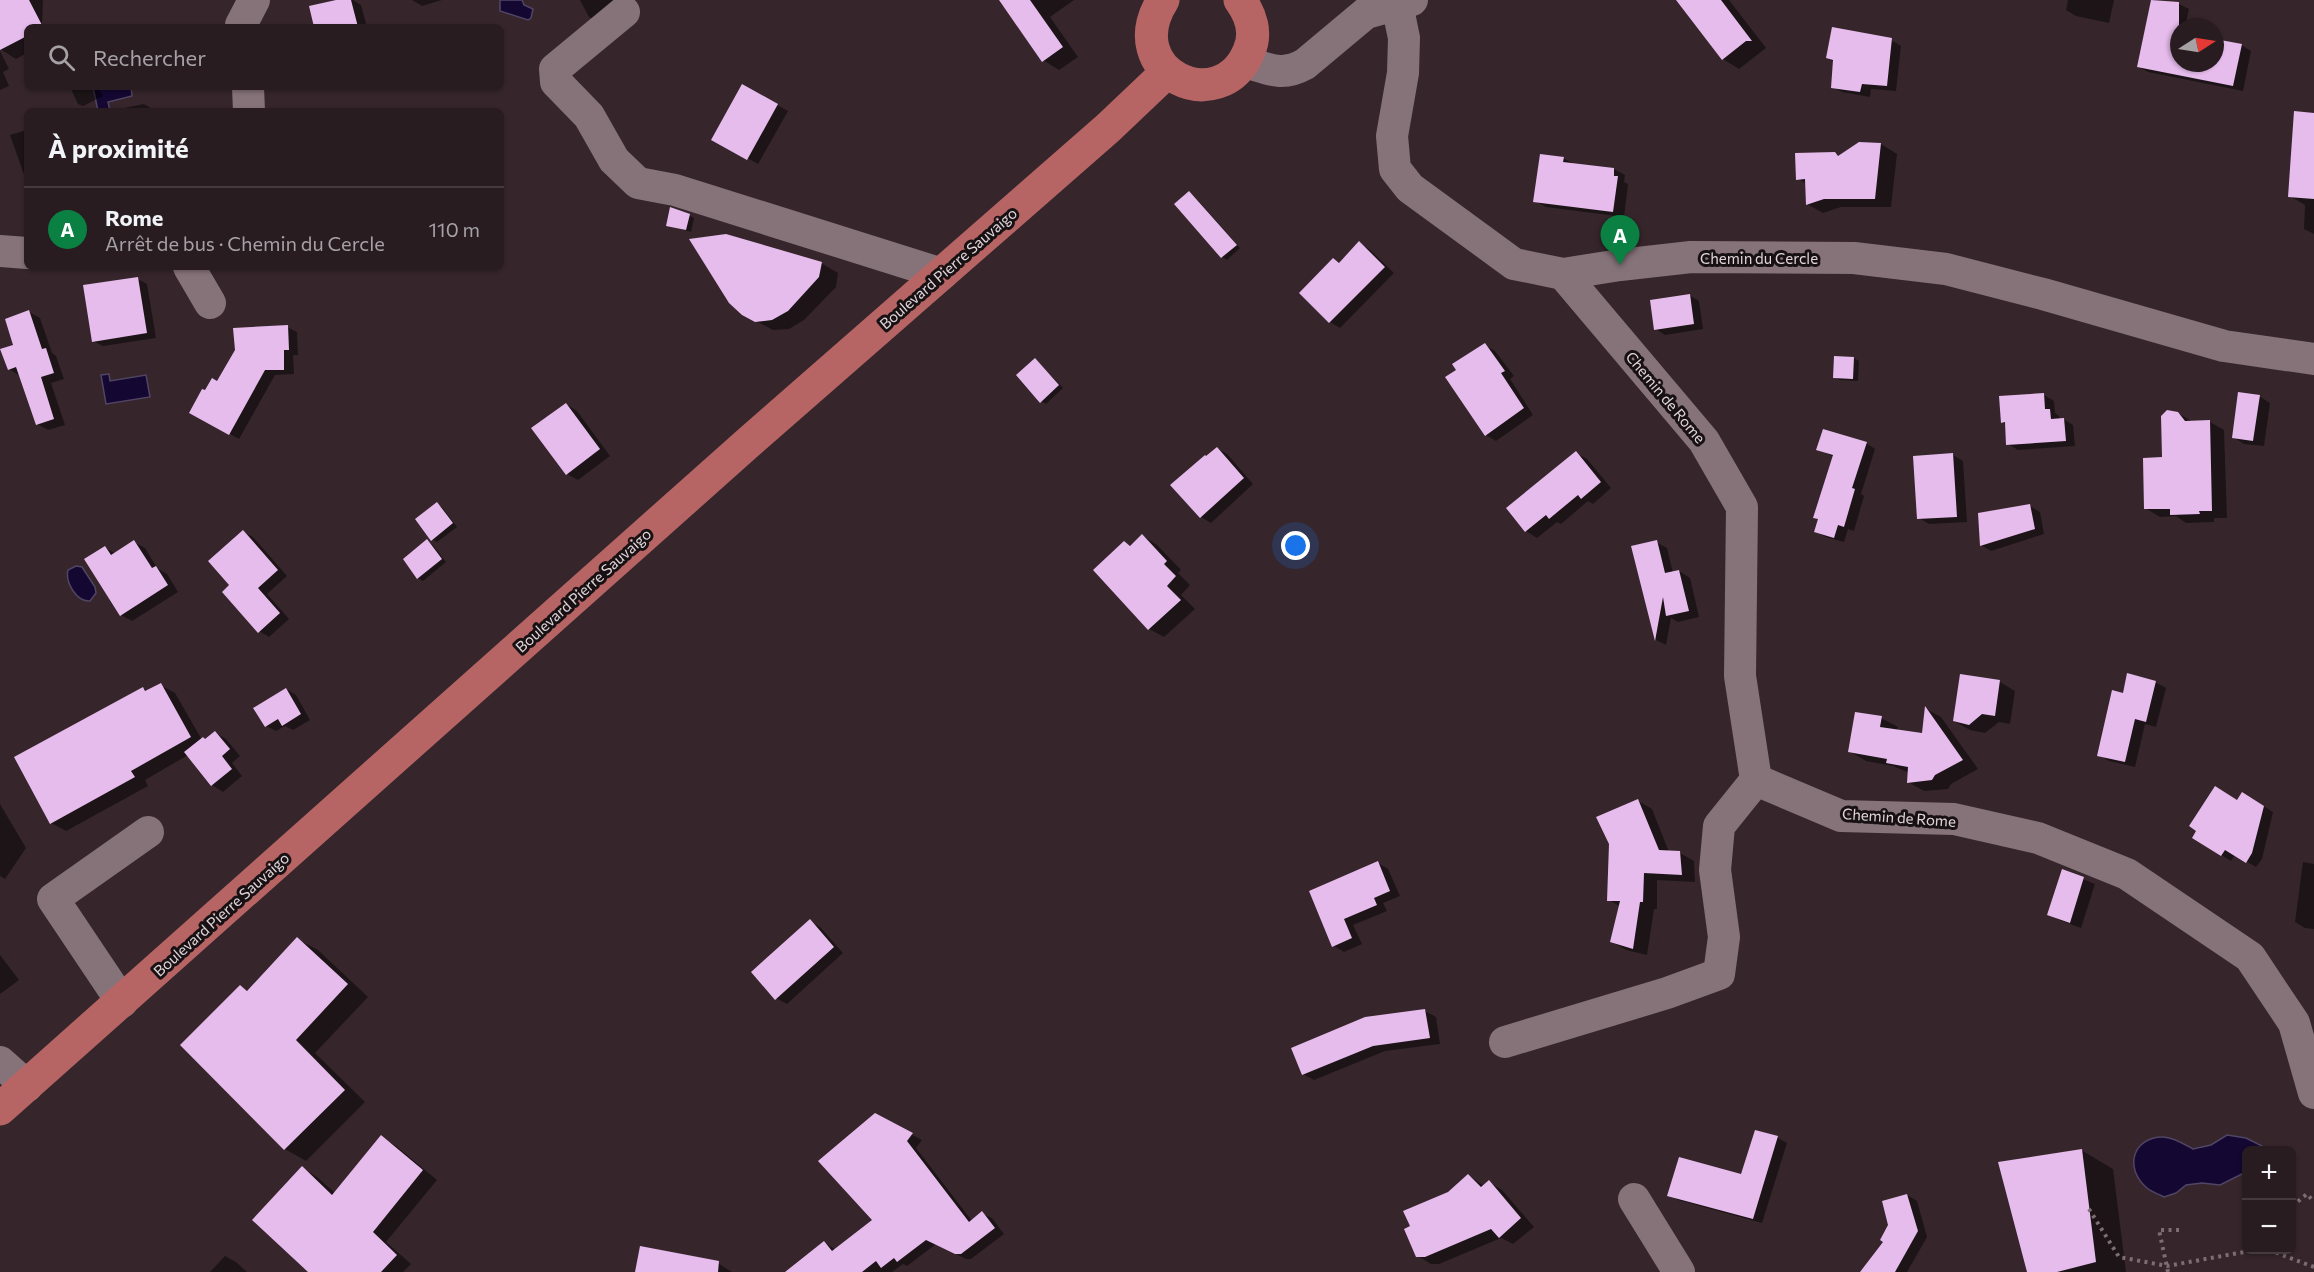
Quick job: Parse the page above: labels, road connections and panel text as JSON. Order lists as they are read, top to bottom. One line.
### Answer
{"streets":{"main road":["Boulevard Pierre Sauvaigo"],"street":["Chemin du Cercle","Chemin de Rome"]},"crossings":[["Chemin du Cercle","Chemin de Rome"]],"north":"right","page":{"search":"Rechercher","heading":"À proximité","list":[{"mark":"A","name":"Rome","note":"Arrêt de bus · Chemin du Cercle","value":"110 m"}],"pins":"A","map_buttons":["+","−"]}}
